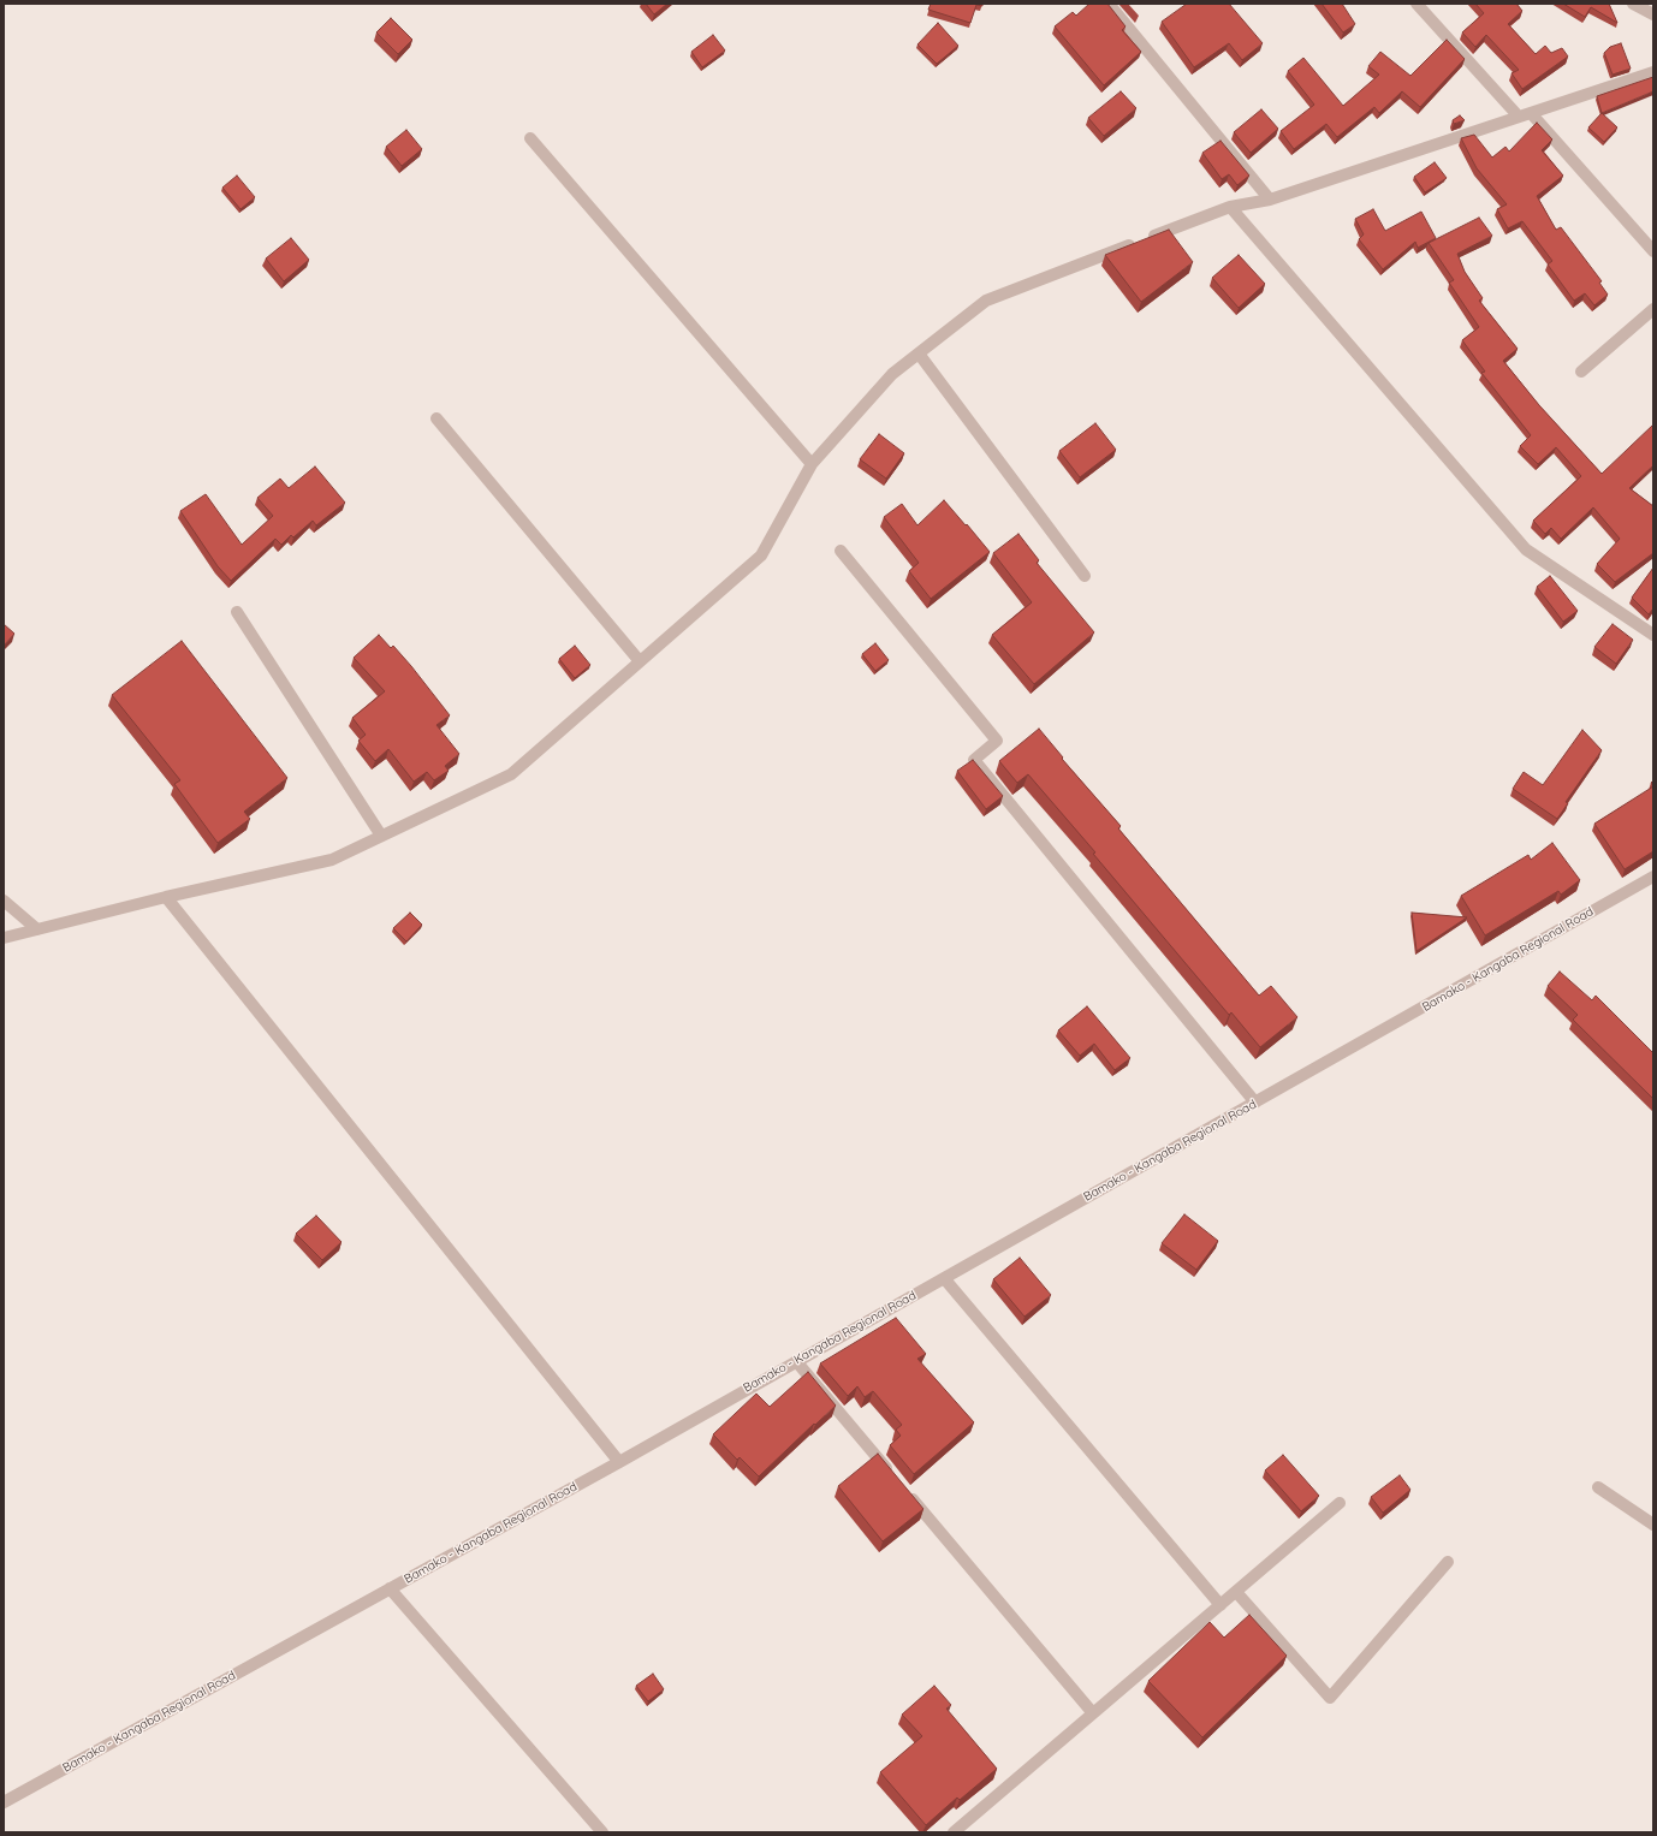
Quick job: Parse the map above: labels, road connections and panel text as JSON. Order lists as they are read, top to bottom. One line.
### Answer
{"streets":{"street":["Bamako - Kangaba Regional Road"]}}
